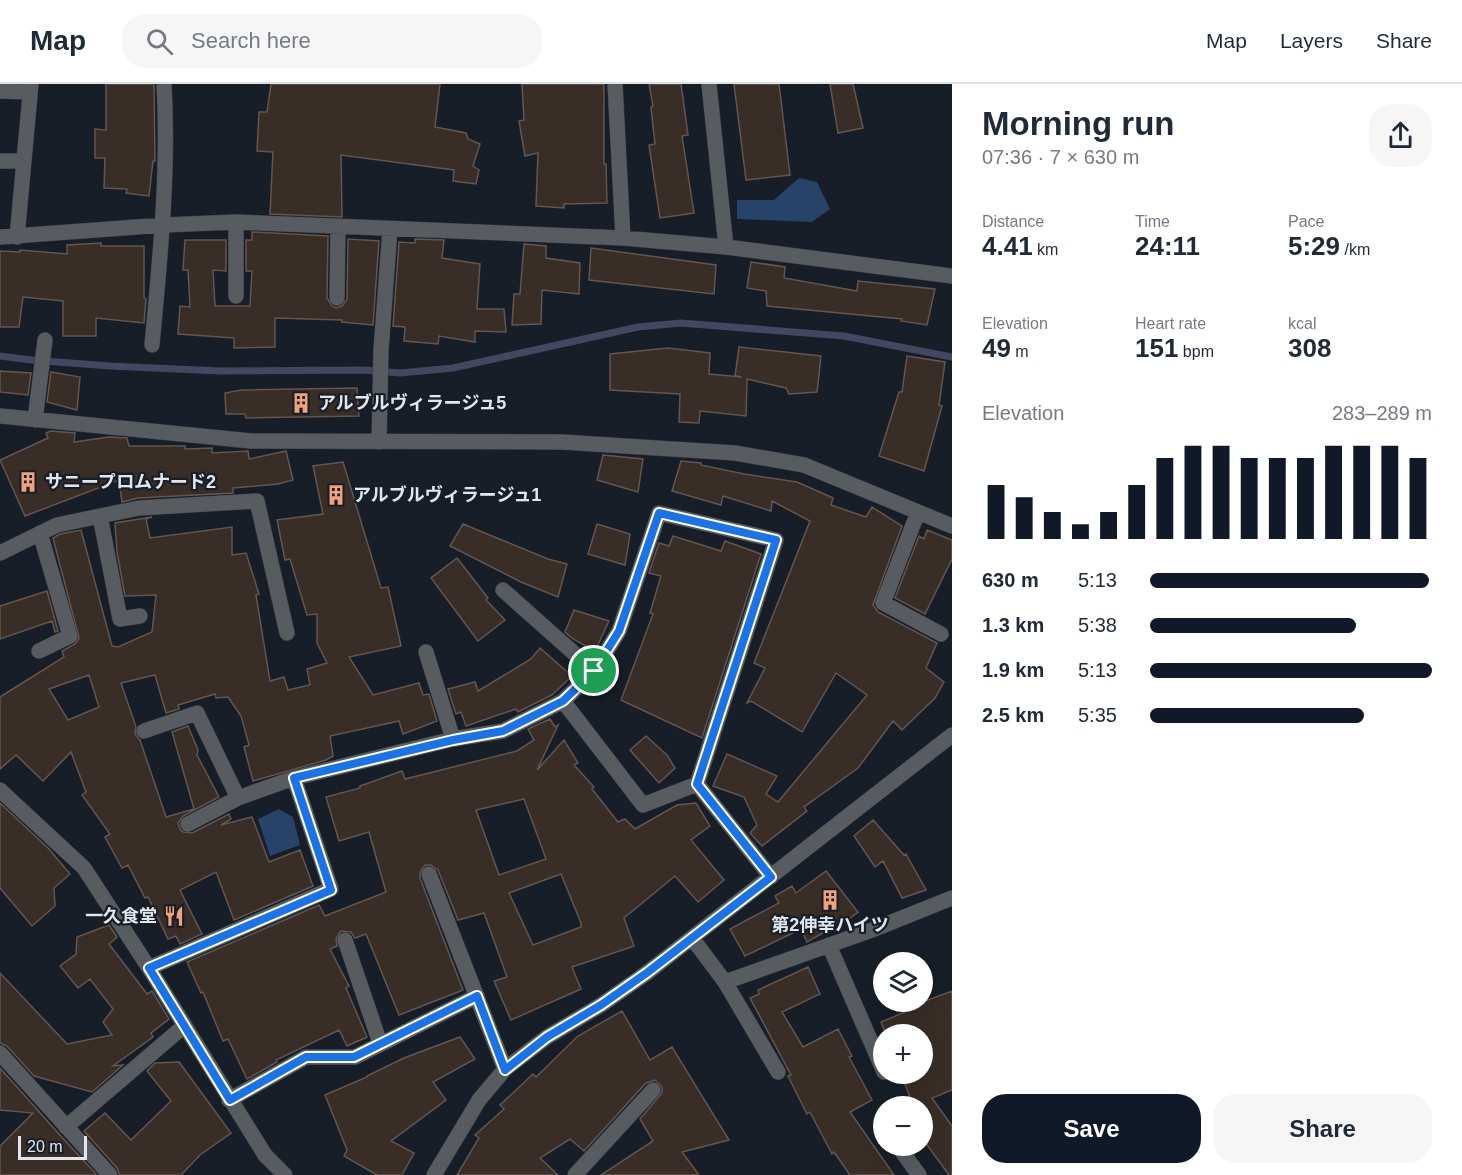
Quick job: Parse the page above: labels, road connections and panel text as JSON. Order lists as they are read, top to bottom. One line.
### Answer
{"places":{"building":["アルブルヴィラージュ5","サニープロムナード2","アルブルヴィラージュ1","第2伸幸ハイツ"],"restaurant":["一久食堂"]},"scale_bar":"20 m","page":{"header":"Map","search":"Search here","nav":["Map","Layers","Share"],"heading":["Morning run","07:36 · 7 × 630 m"],"stats":[["Distance","4.41 km"],["Time","24:11"],["Pace","5:29 /km"],["Elevation","49 m"],["Heart rate","151 bpm"],["kcal","308"]],"chart":["Elevation","283–289 m"],"list":[{"name":"630 m","note":"5:13"},{"name":"1.3 km","note":"5:38"},{"name":"1.9 km","note":"5:13"},{"name":"2.5 km","note":"5:35"}],"map_buttons":["+","−"],"buttons":["Save","Share"],"scale":"20 m"}}
